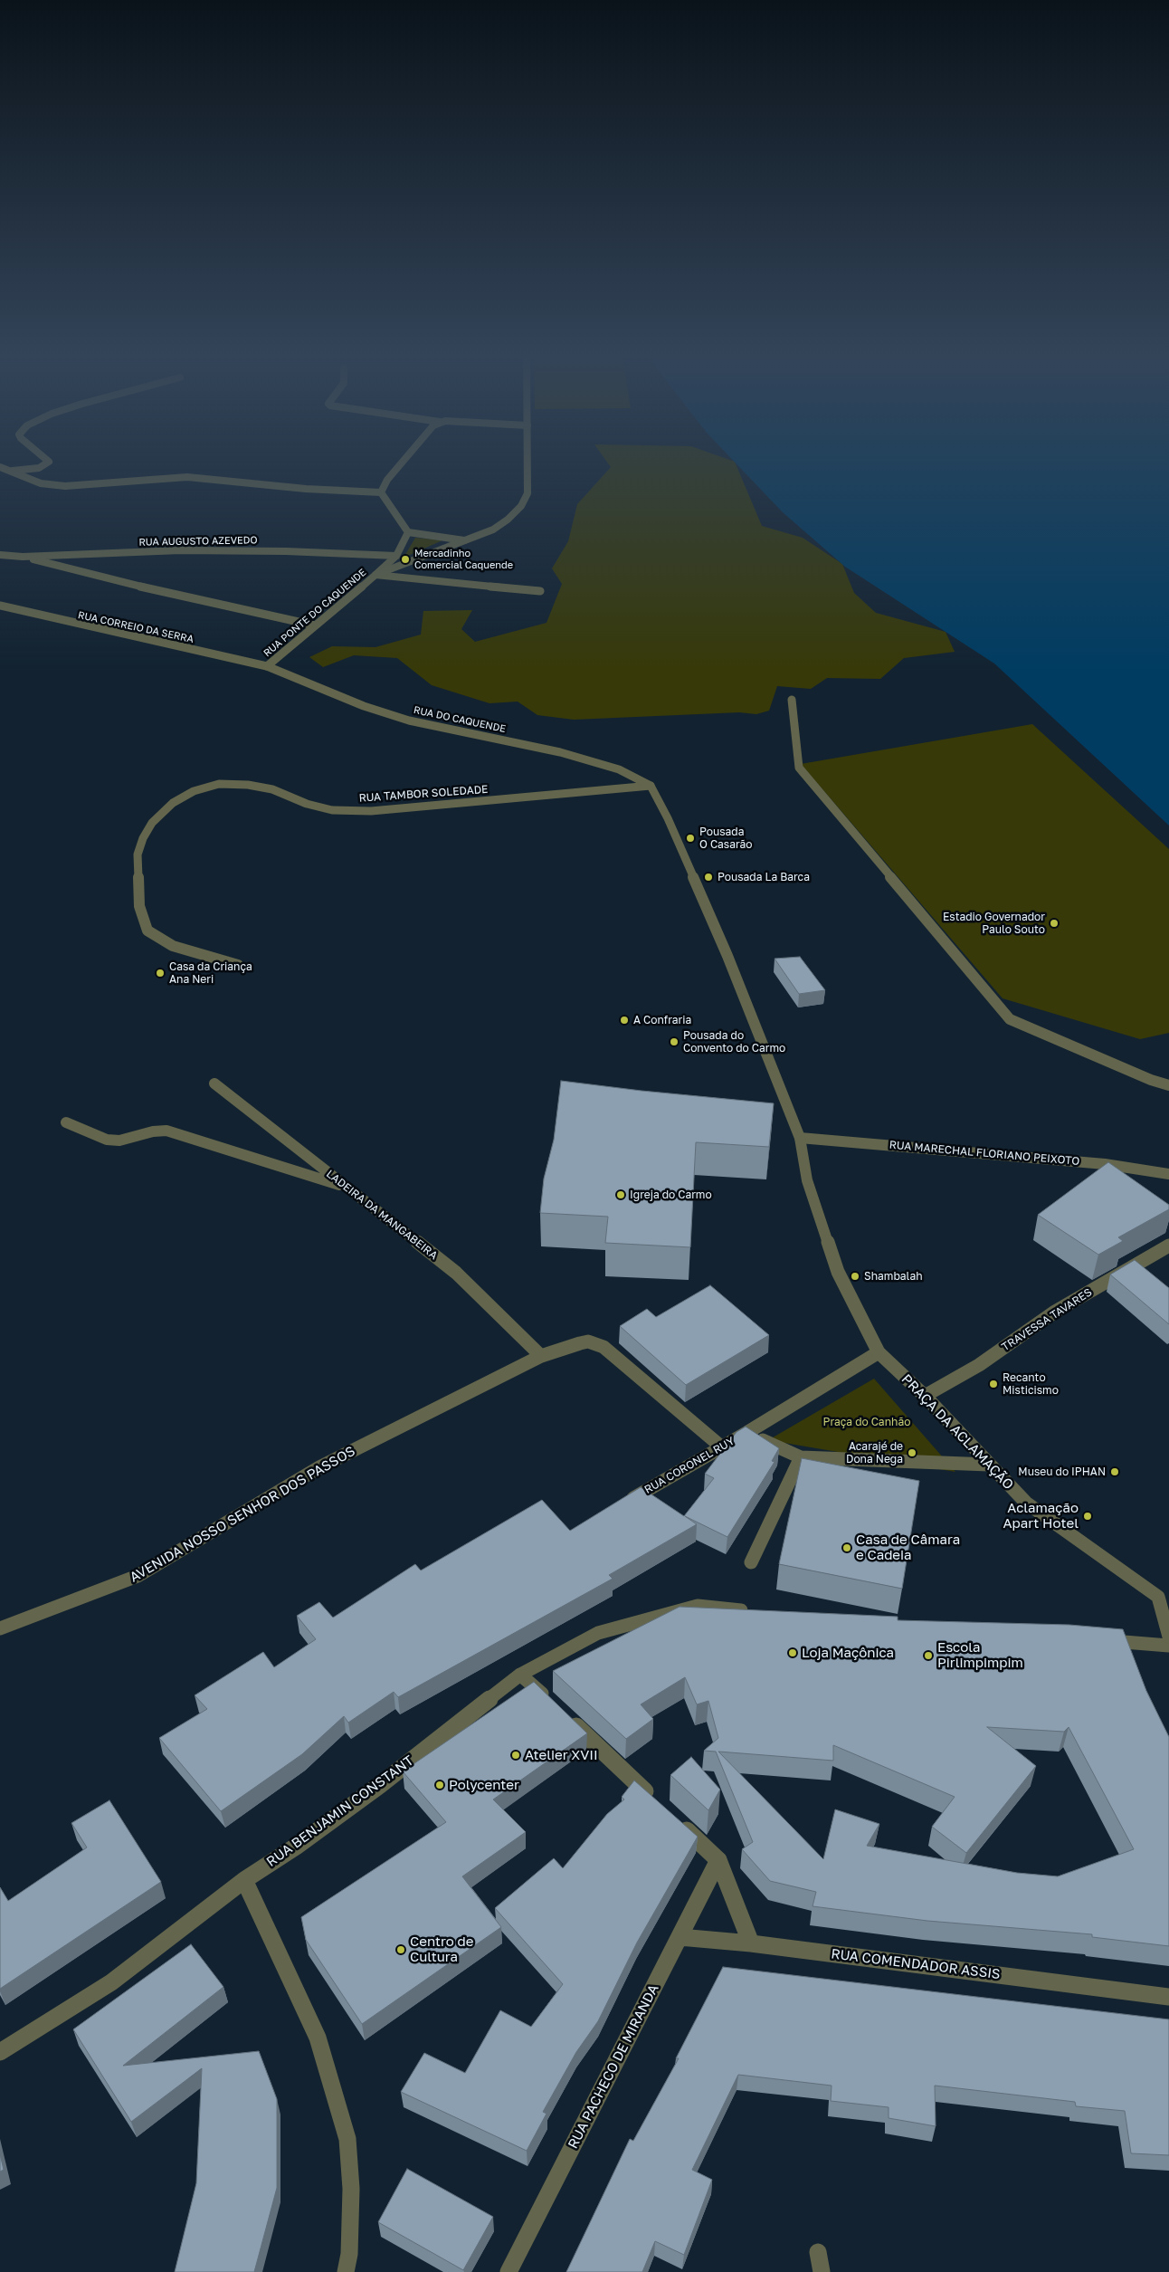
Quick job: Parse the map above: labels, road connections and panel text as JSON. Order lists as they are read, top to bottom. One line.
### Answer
{"streets":{"street":["RUA AUGUSTO AZEVEDO","RUA PONTE DO CAQUENDE","RUA CORREIO DA SERRA","RUA DO CAQUENDE","RUA TAMBOR SOLEDADE","RUA MARECHAL FLORIANO PEIXOTO","LADEIRA DA MANGABEIRA","TRAVESSA TAVARES","PRAÇA DA ACLAMAÇÃO","RUA CORONEL RUY","AVENIDA NOSSO SENHOR DOS PASSOS","RUA BENJAMIN CONSTANT","RUA COMENDADOR ASSIS","RUA PACHECO DE MIRANDA"]},"crossings":[["RUA PONTE DO CAQUENDE","RUA CORREIO DA SERRA"],["RUA PONTE DO CAQUENDE","RUA DO CAQUENDE"],["RUA CORREIO DA SERRA","RUA DO CAQUENDE"],["RUA DO CAQUENDE","RUA TAMBOR SOLEDADE"],["RUA DO CAQUENDE","PRAÇA DA ACLAMAÇÃO"],["RUA TAMBOR SOLEDADE","PRAÇA DA ACLAMAÇÃO"],["RUA MARECHAL FLORIANO PEIXOTO","PRAÇA DA ACLAMAÇÃO"],["LADEIRA DA MANGABEIRA","AVENIDA NOSSO SENHOR DOS PASSOS"],["TRAVESSA TAVARES","PRAÇA DA ACLAMAÇÃO"],["PRAÇA DA ACLAMAÇÃO","RUA CORONEL RUY"],["RUA CORONEL RUY","AVENIDA NOSSO SENHOR DOS PASSOS"],["RUA COMENDADOR ASSIS","RUA PACHECO DE MIRANDA"]],"parks":["Praça do Canhão"],"places":["Mercadinho Comercial Caquende","Pousada O Casarão","Pousada La Barca","Estadio Governador Paulo Souto","Casa da Criança Ana Neri","A Confraria","Pousada do Convento do Carmo","Igreja do Carmo","Shambalah","Recanto Misticismo","Acarajé de Dona Nega","Museu do IPHAN","Aclamação Apart Hotel","Casa de Câmara e Cadeia","Loja Maçônica","Escola Pirlimpimpim","Atelier XVII","Polycenter","Centro de Cultura"]}
